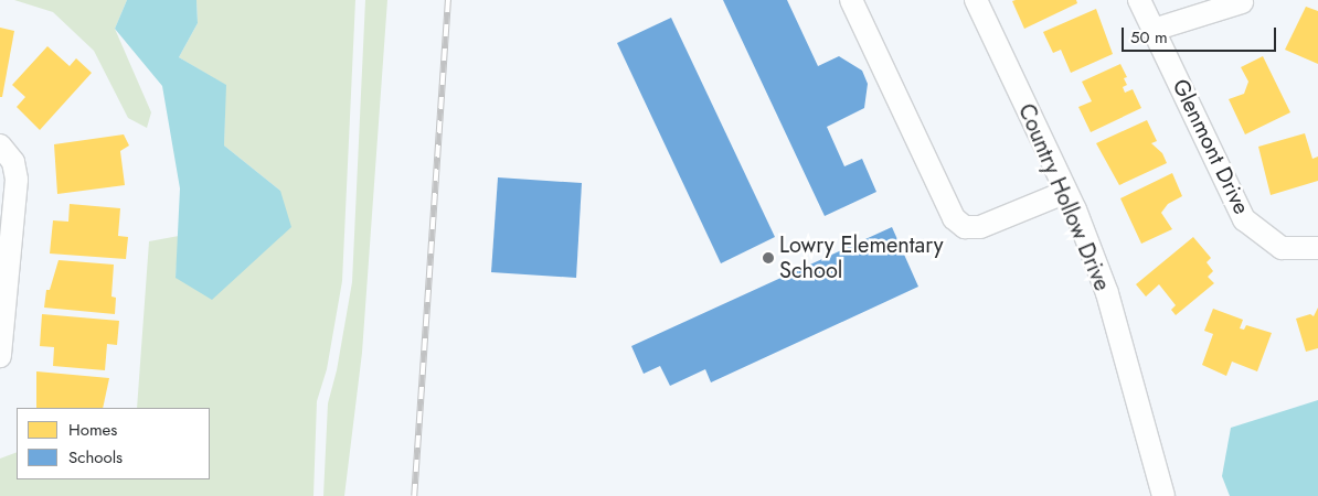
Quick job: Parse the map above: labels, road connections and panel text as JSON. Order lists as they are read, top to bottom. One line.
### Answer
{"streets":{"street":["Glenmont Drive","Country Hollow Drive"]},"places":["Lowry Elementary School"],"legend":["Homes","Schools"],"scale_bar":"50 m"}
